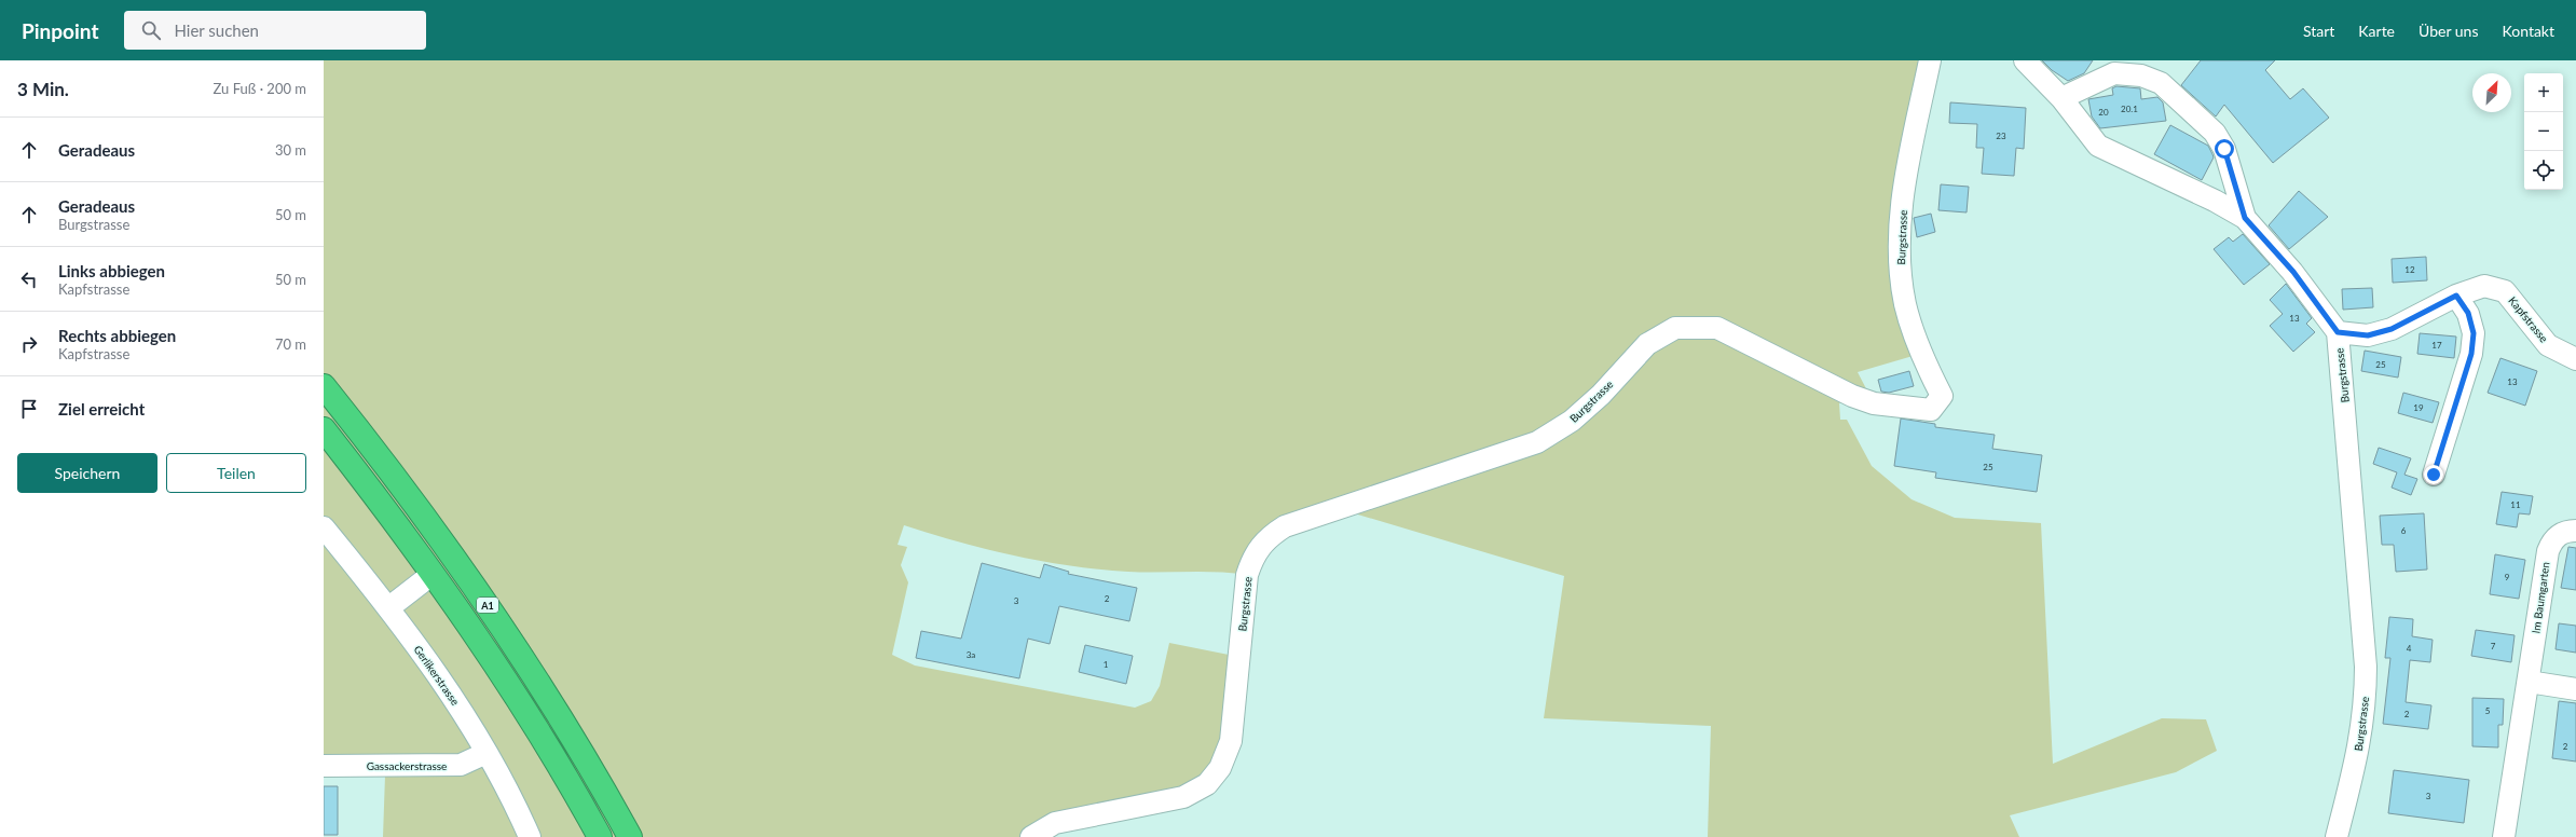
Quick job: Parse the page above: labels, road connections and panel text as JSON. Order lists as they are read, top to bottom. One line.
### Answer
{"streets":{"highway":["A1"],"street":["Burgstrasse","Kapfstrasse","Im Baumgarten","Gerlikerstrasse","Gassackerstrasse"]},"crossings":[["Burgstrasse","Kapfstrasse"],["Gerlikerstrasse","Gassackerstrasse"]],"house_numbers":["20.1","20","23","12","13","17","25","13","19","25","11","6","9","2","3","7","4","3a","1","5","2","2","3"],"north":"top right","page":{"header":"Pinpoint","search":"Hier suchen","nav":["Start","Karte","Über uns","Kontakt"],"heading":["3 Min.","Zu Fuß · 200 m"],"map_buttons":["+","−"],"list":[["Geradeaus","30 m"],["Geradeaus","Burgstrasse","50 m"],["Links abbiegen","Kapfstrasse","50 m"],["Rechts abbiegen","Kapfstrasse","70 m"],"Ziel erreicht"],"buttons":["Speichern","Teilen"]}}
